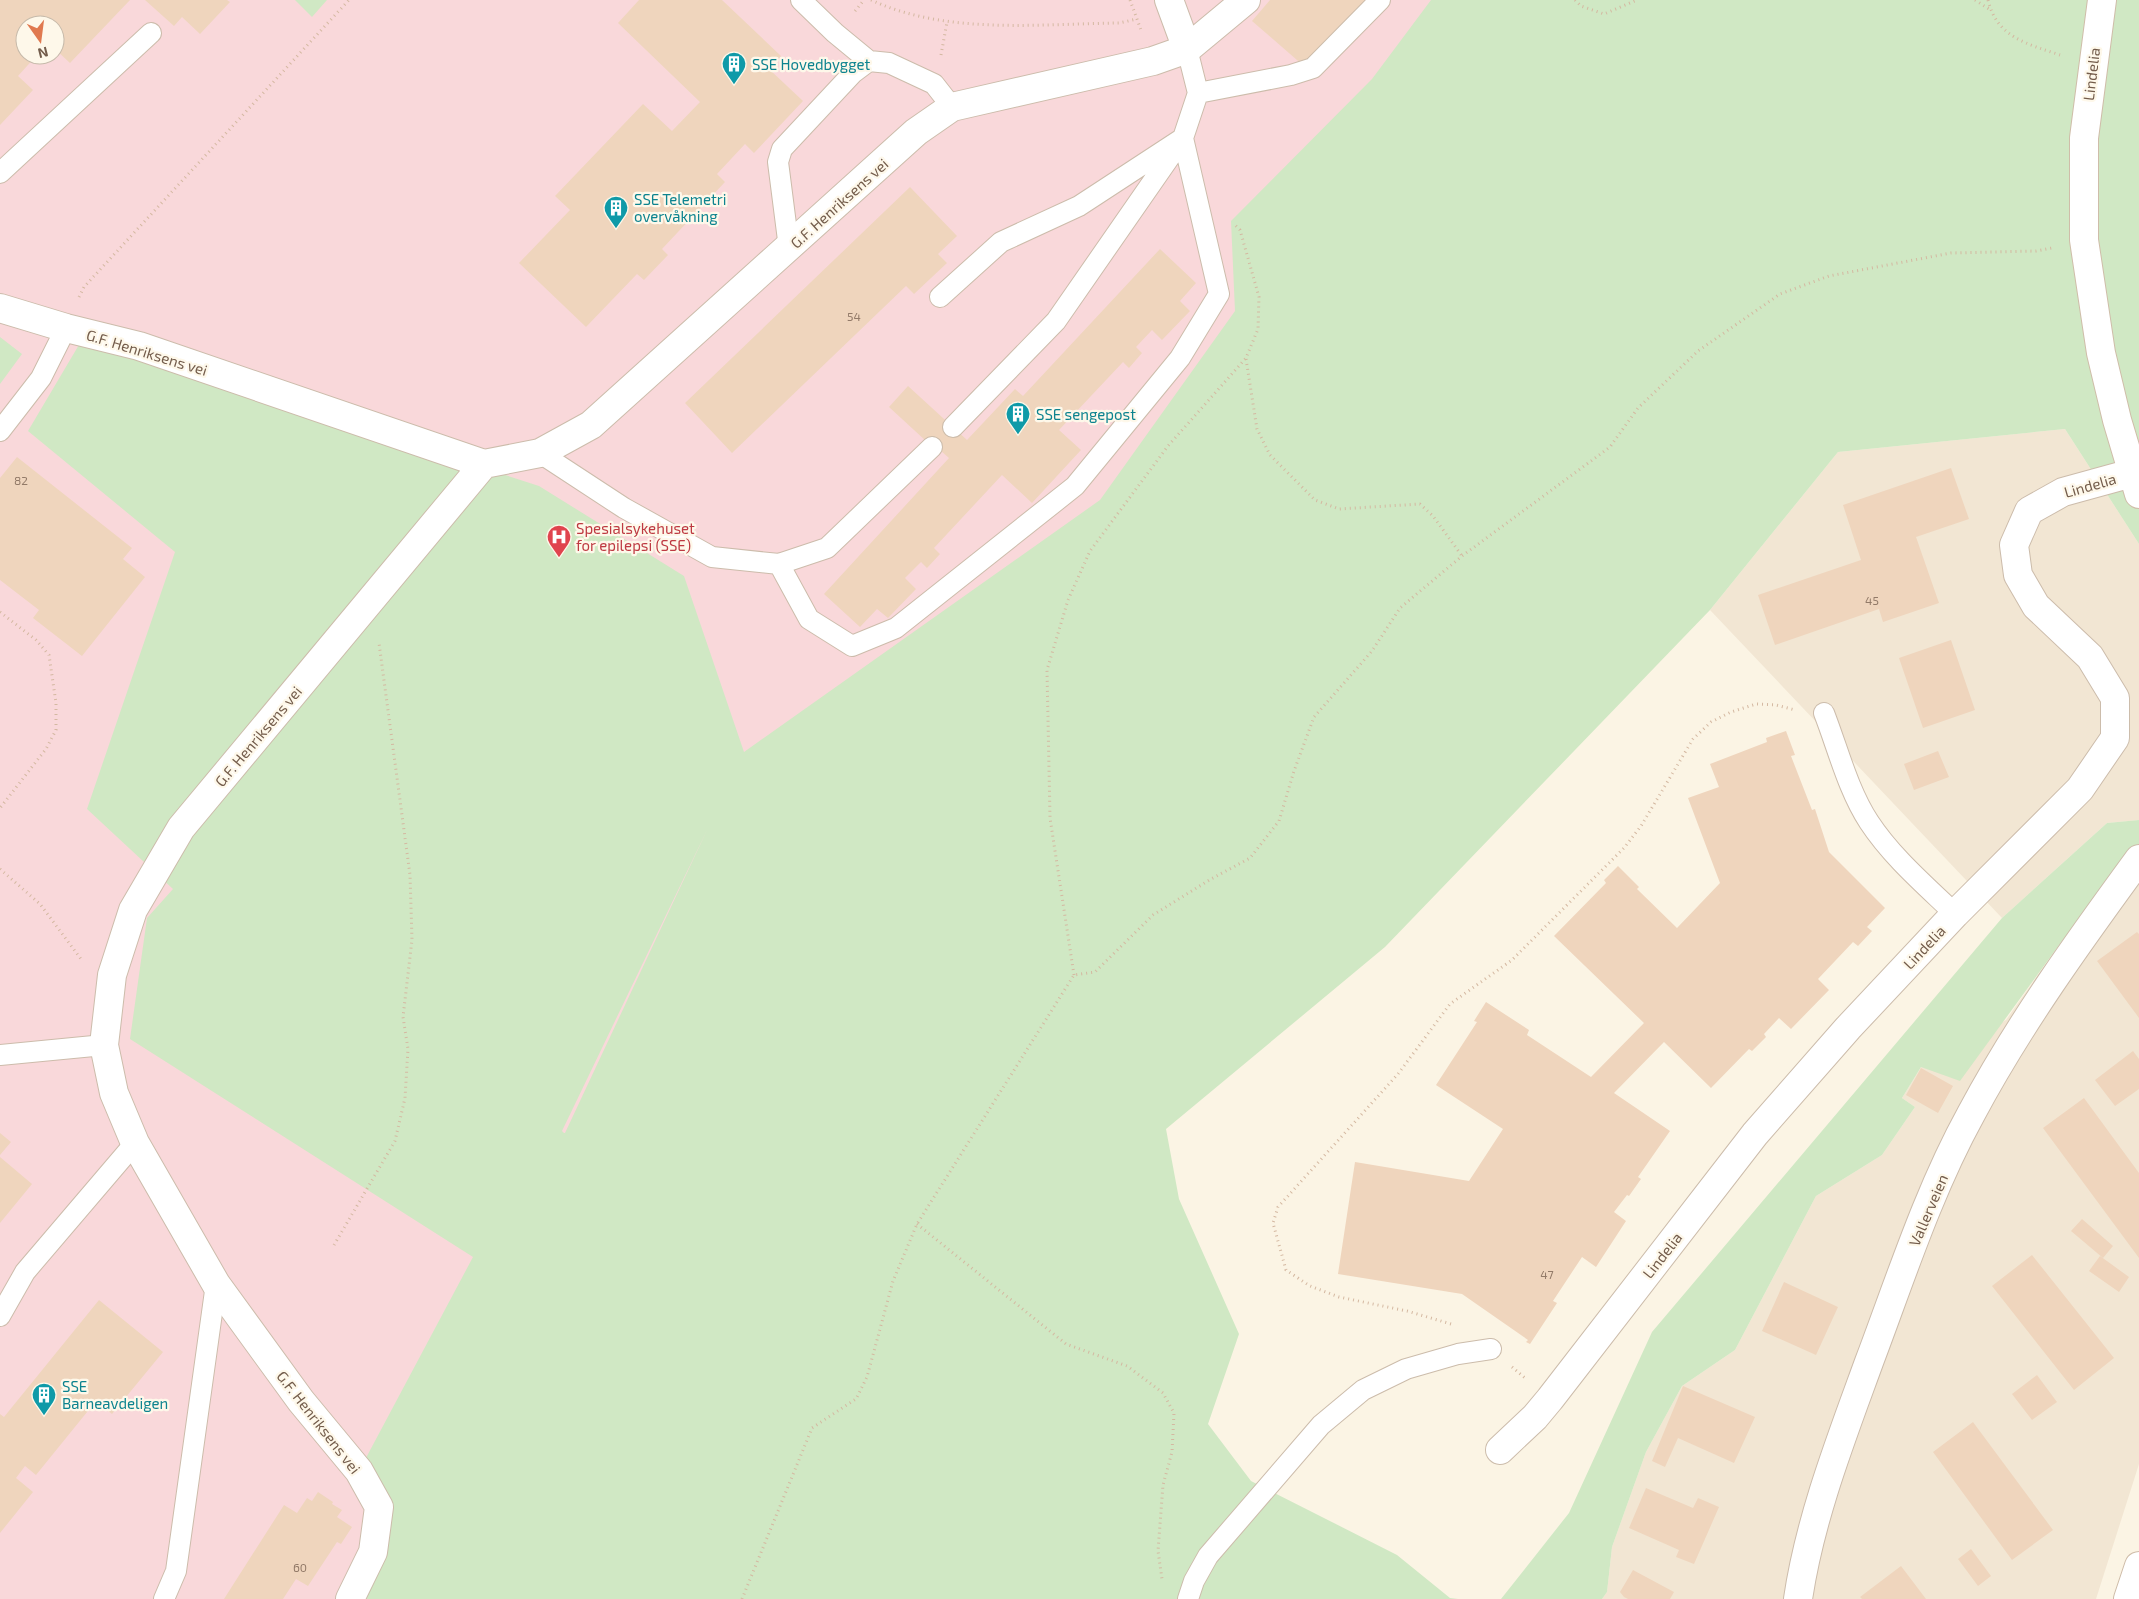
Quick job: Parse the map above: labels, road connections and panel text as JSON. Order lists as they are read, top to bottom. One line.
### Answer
{"streets":{"street":["Lindelia","G.F. Henriksens vei","Vallerveien"]},"places":{"building":["SSE Hovedbygget","SSE Telemetri overvåkning","SSE sengepost","SSE Barneavdeligen"],"hospital":["Spesialsykehuset for epilepsi (SSE)"]},"house_numbers":["54","82","45","47","60"],"north":"bottom"}
